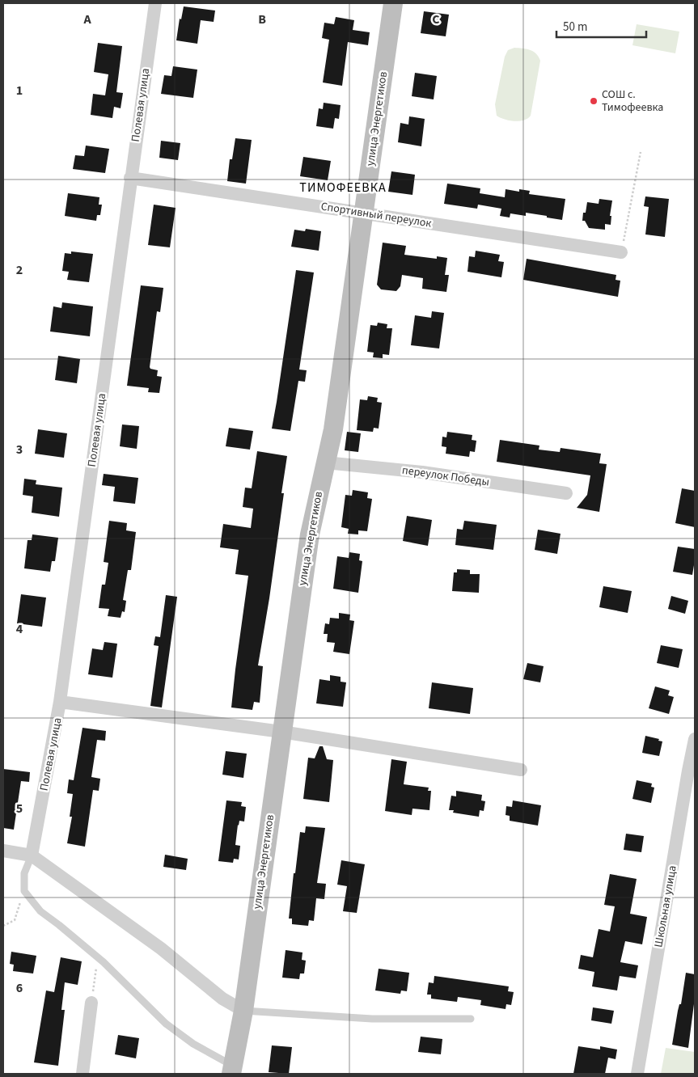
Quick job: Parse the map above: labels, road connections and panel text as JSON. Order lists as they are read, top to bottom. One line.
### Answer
{"streets":{"street":["Полевая улица","улица Энергетиков","Спортивный переулок","переулок Победы","Школьная улица"]},"crossings":[["Полевая улица","Спортивный переулок"],["улица Энергетиков","Спортивный переулок"],["улица Энергетиков","переулок Победы"]],"districts":["ТИМОФЕЕВКА"],"places":["СОШ с. Тимофеевка"],"scale_bar":"50 m","grid":{"columns":["A","B","C"],"rows":["1","2","3","4","5","6"]}}
